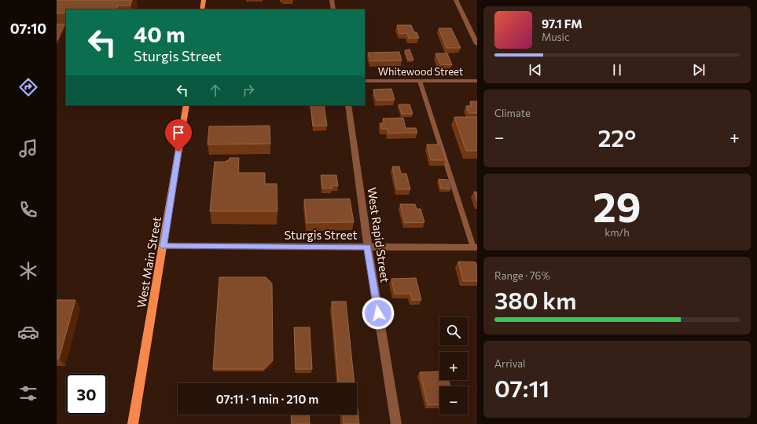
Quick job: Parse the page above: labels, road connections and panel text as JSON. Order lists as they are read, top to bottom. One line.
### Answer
{"streets":{"main road":["West Main Street"],"street":["Whitewood Street","Sturgis Street","West Rapid Street"]},"crossings":[["Sturgis Street","West Rapid Street"],["Sturgis Street","West Main Street"]],"page":{"tabs":"07:10","turn":["40 m","Sturgis Street"],"song":["97.1 FM","Music"],"tile":["Climate",["29","km/h"],["Range · 76%","380 km"],["Arrival","07:11"]],"heat":["−","22°","+"],"map_buttons":["+","−"],"limit":"30","trip":"07:11 · 1 min · 210 m"}}
